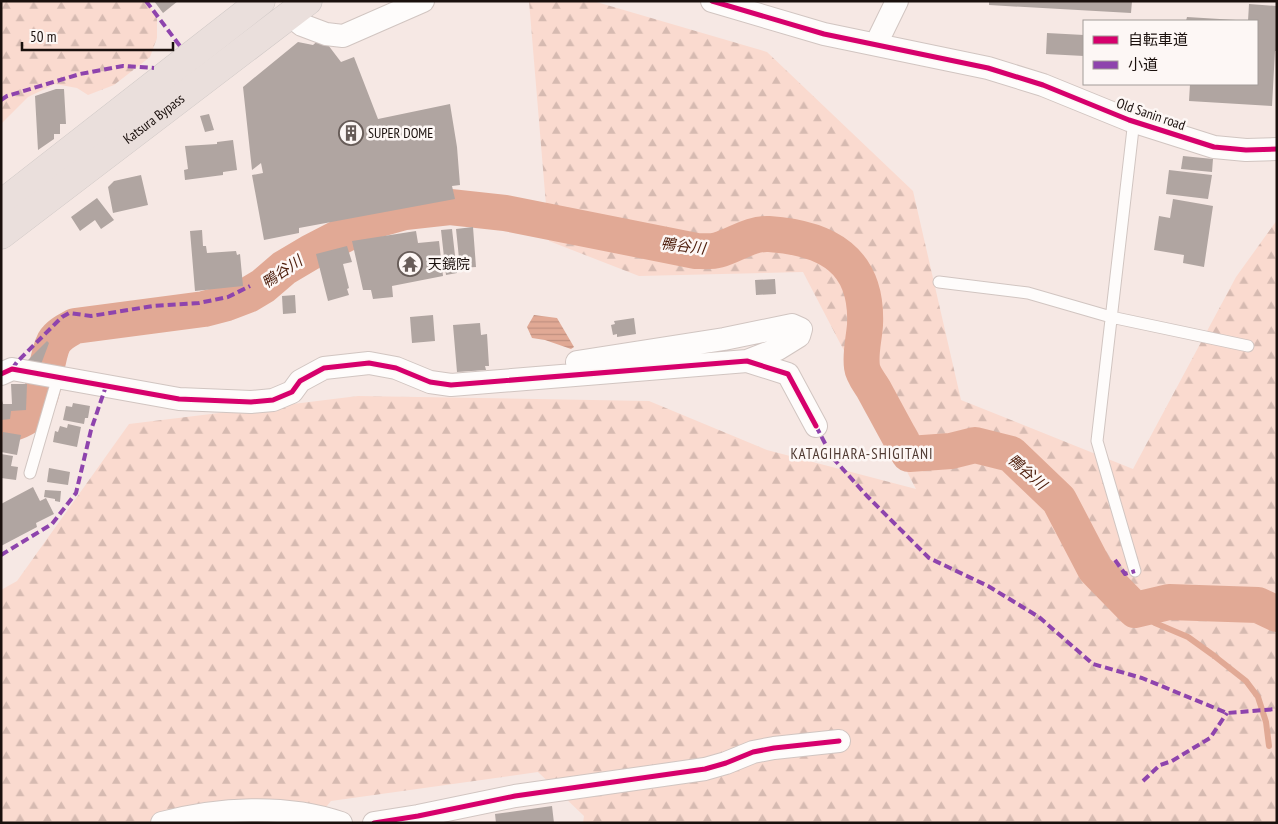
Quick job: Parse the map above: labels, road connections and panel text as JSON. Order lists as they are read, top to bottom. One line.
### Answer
{"streets":{"highway":["Katsura Bypass"],"street":["Old Sanin road"]},"districts":["KATAGIHARA-SHIGITANI"],"water":["鴨谷川"],"places":{"building":["SUPER DOME"],"temple":["天鏡院"]},"legend":["自転車道","小道"],"scale_bar":"50 m"}
